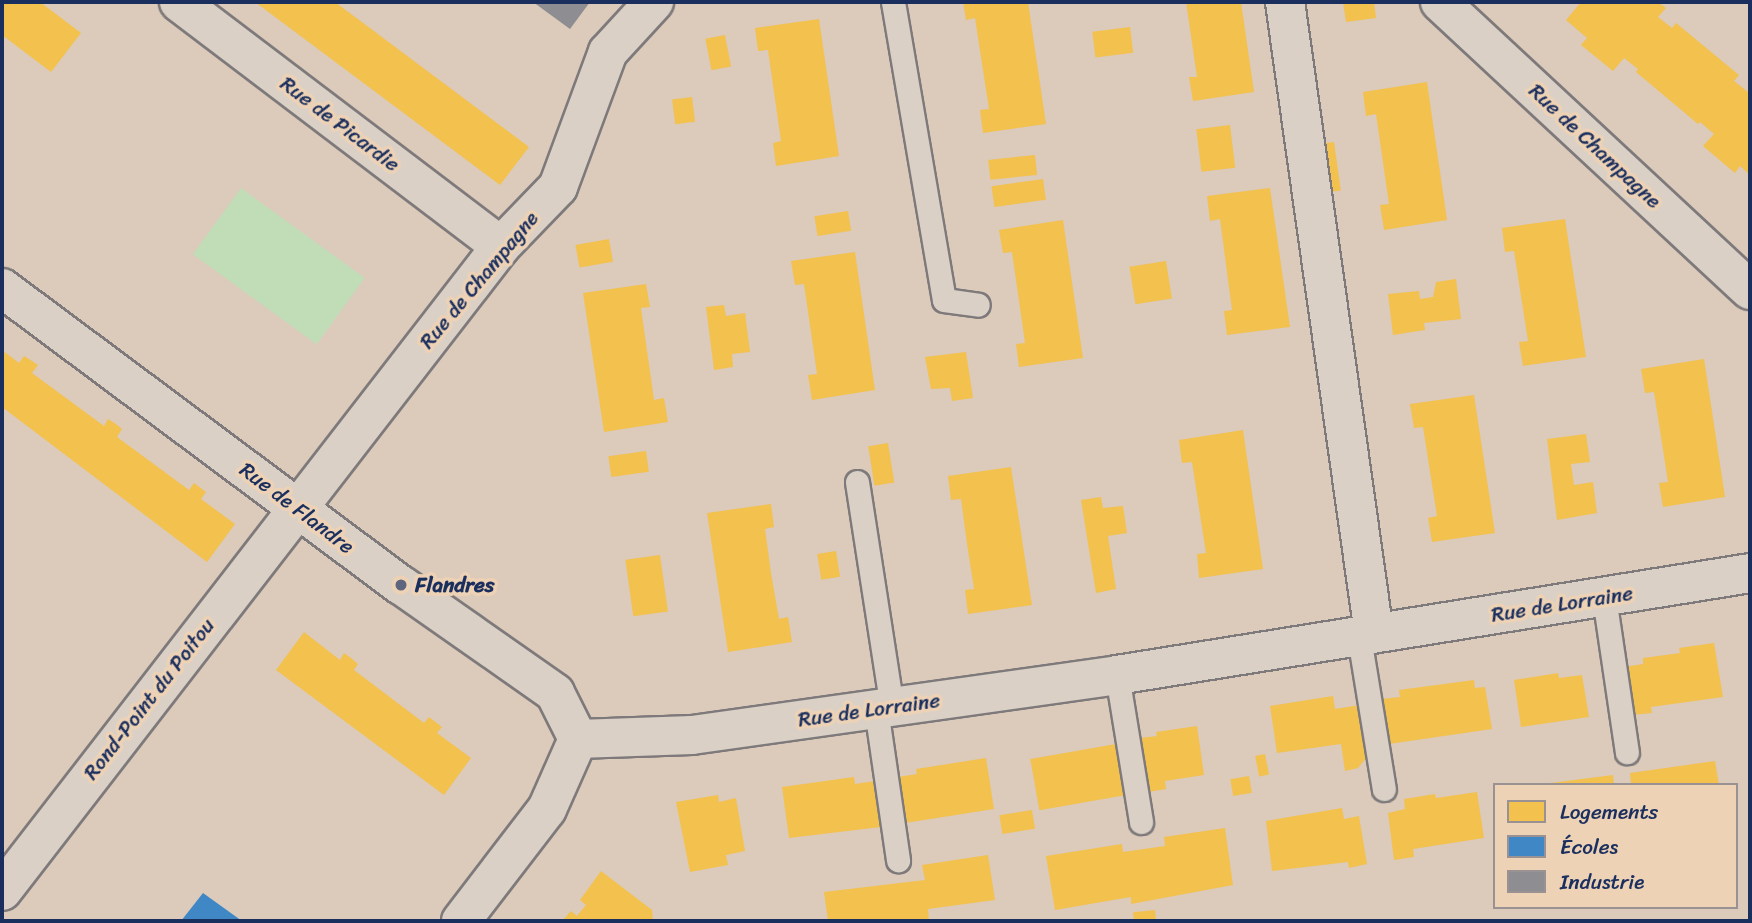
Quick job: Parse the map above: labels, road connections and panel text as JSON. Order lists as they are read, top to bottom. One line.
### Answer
{"streets":{"street":["Rue de Picardie","Rue de Champagne","Rue de Flandre","Rue de Lorraine","Rond-Point du Poitou"]},"crossings":[["Rue de Picardie","Rue de Champagne"],["Rue de Champagne","Rue de Flandre"],["Rue de Champagne","Rond-Point du Poitou"],["Rue de Flandre","Rue de Lorraine"],["Rue de Flandre","Rond-Point du Poitou"]],"places":["Flandres"],"legend":["Logements","Écoles","Industrie"]}
